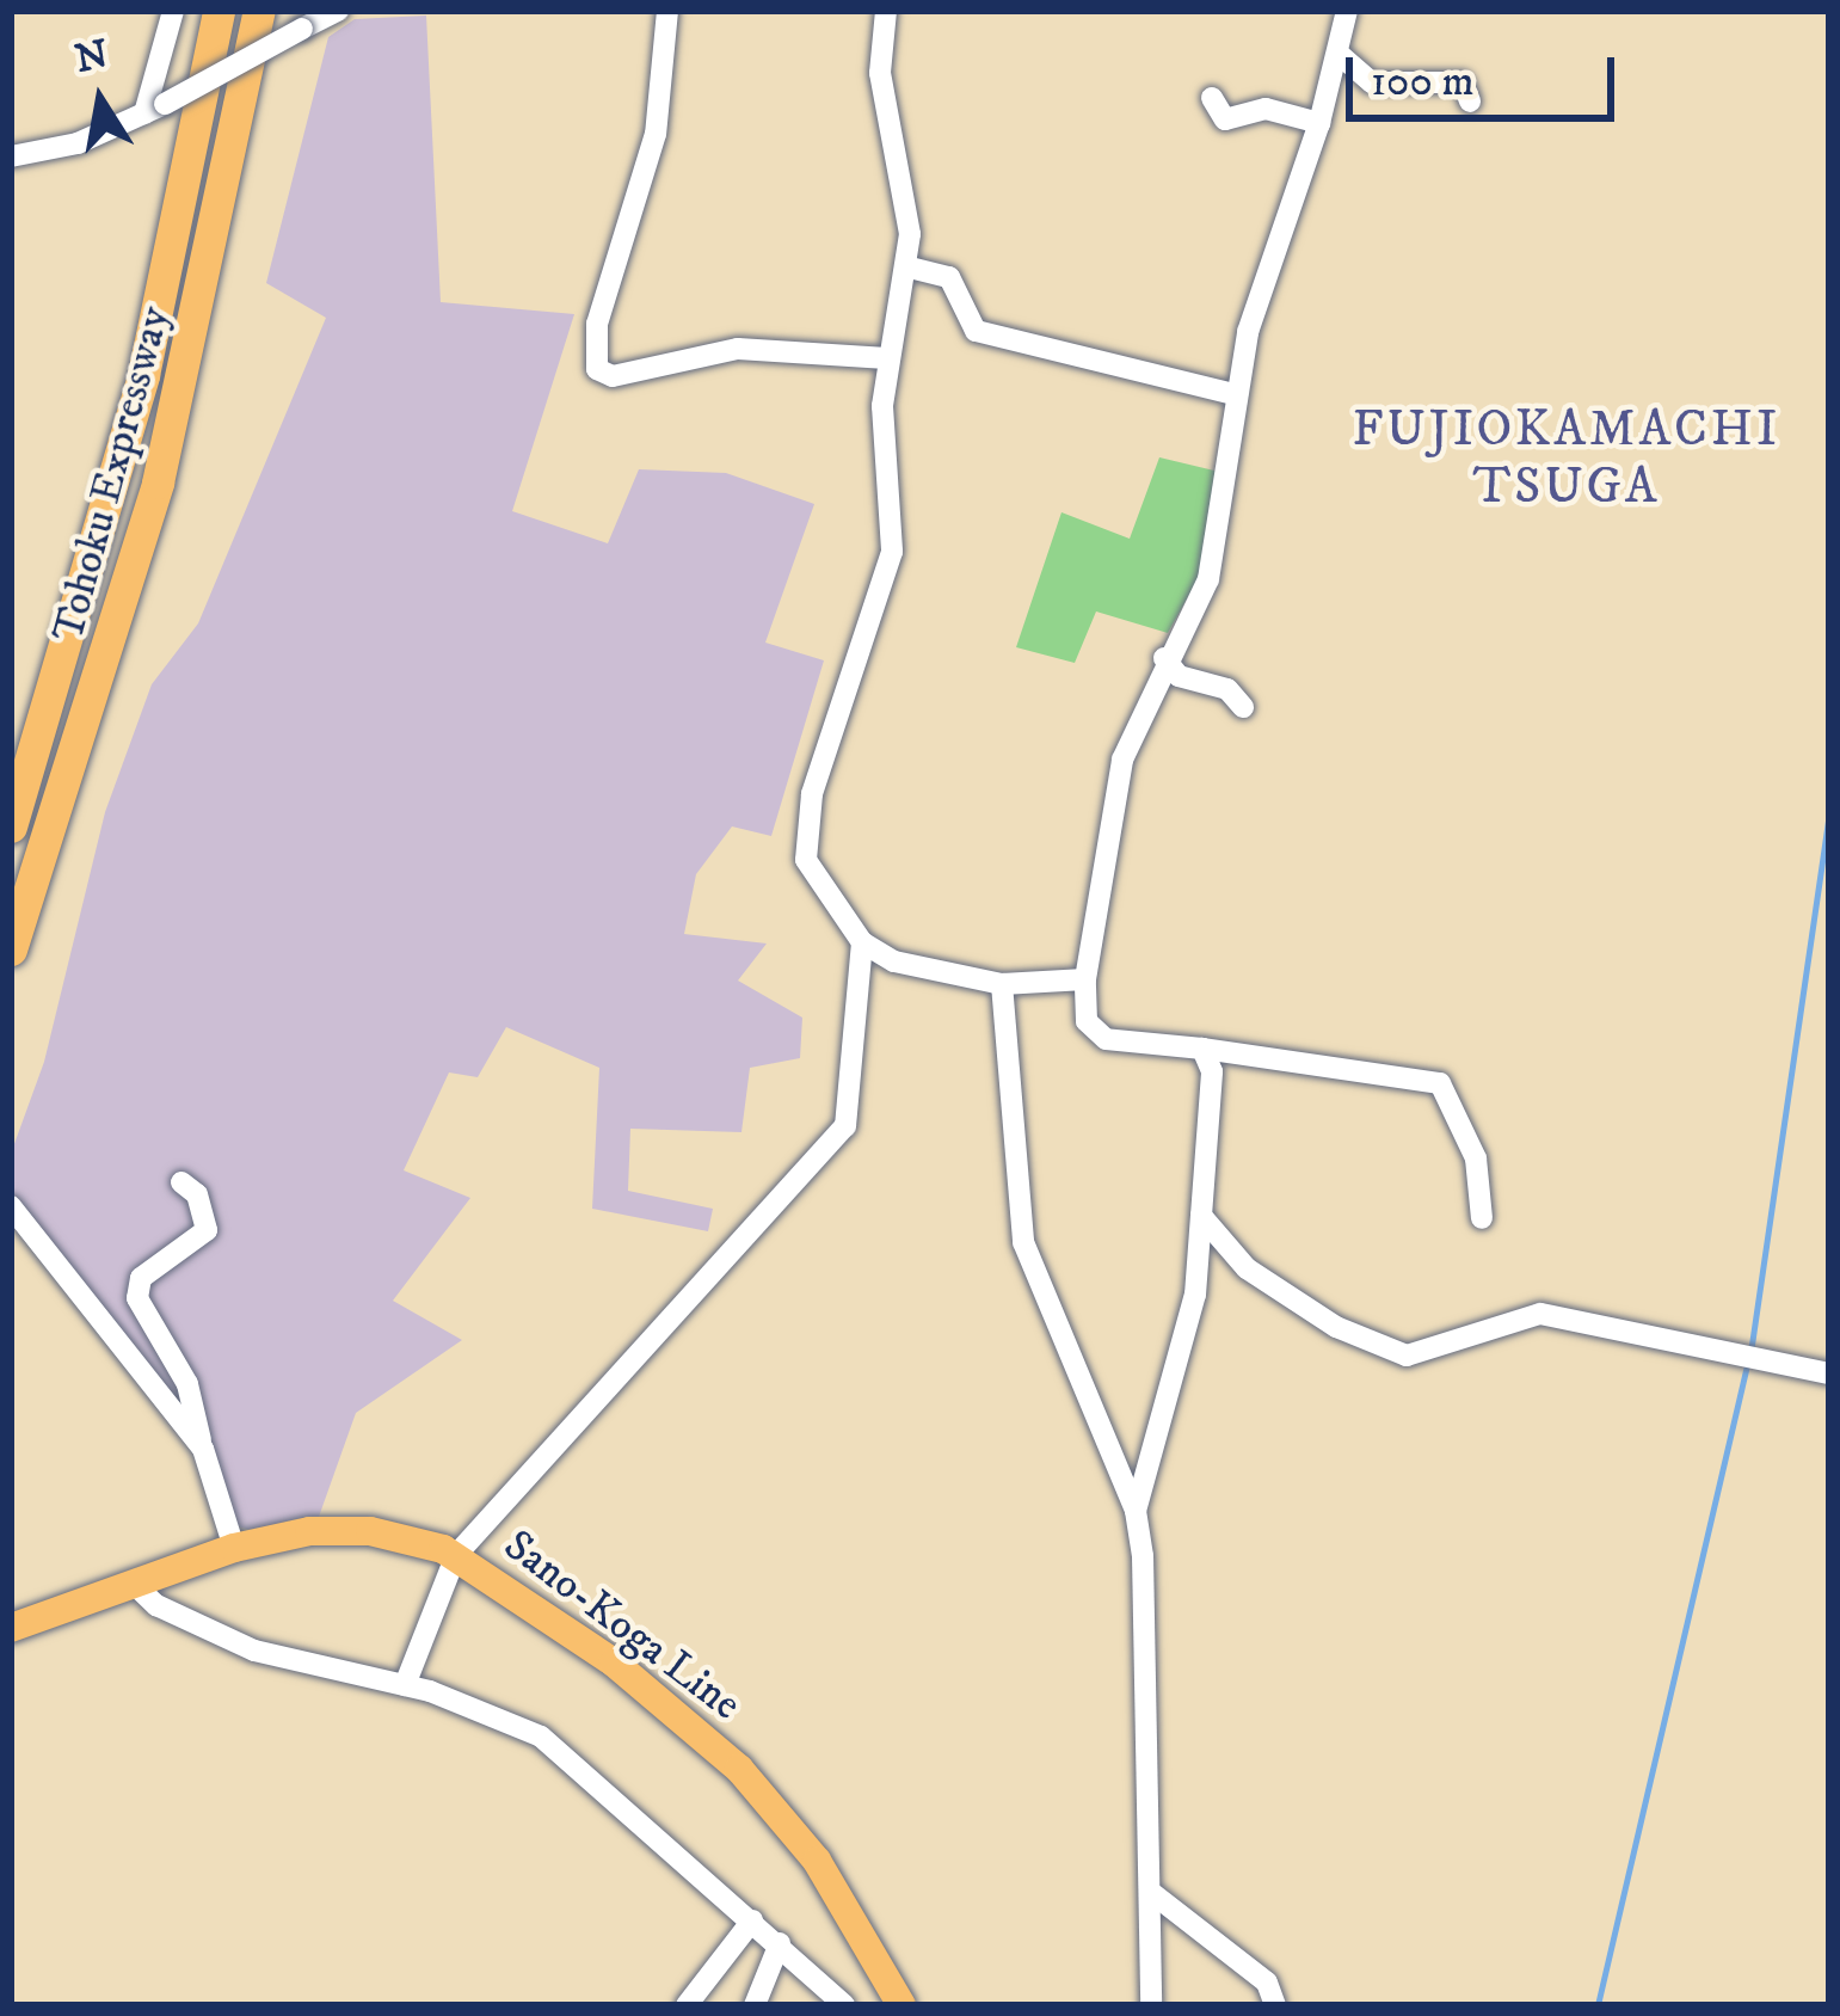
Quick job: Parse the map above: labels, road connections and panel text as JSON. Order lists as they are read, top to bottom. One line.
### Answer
{"streets":{"highway":["Tohoku Expressway"],"main road":["Sano-Koga Line"]},"districts":["FUJIOKAMACHI TSUGA"],"scale_bar":"100 m","north":"top"}
